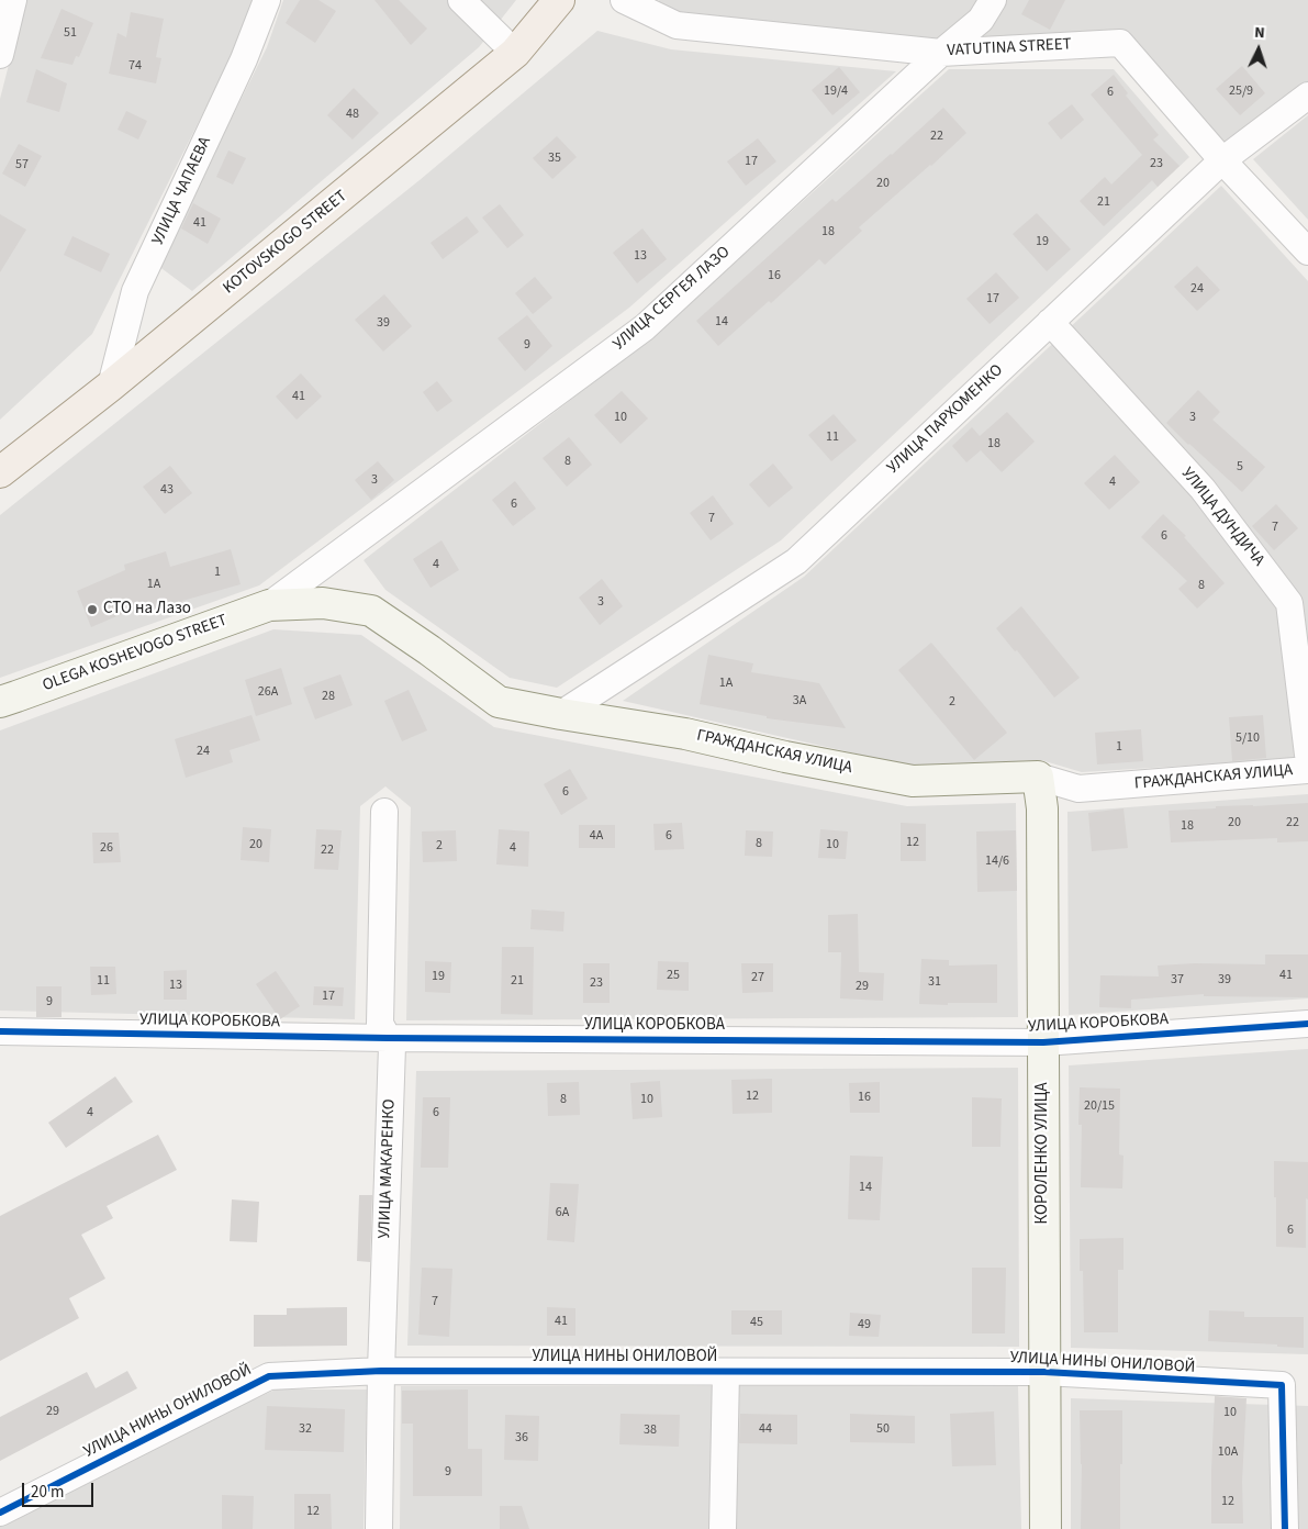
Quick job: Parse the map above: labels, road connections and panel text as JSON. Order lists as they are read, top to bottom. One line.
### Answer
{"streets":{"main road":["KOTOVSKOGO STREET"],"street":["VATUTINA STREET","УЛИЦА ЧАПАЕВА","УЛИЦА СЕРГЕЯ ЛАЗО","УЛИЦА ПАРХОМЕНКО","УЛИЦА ДУНДИЧА","OLEGA KOSHEVOGO STREET","ГРАЖДАНСКАЯ УЛИЦА","УЛИЦА КОРОБКОВА","КОРОЛЕНКО УЛИЦА","УЛИЦА МАКАРЕНКО","УЛИЦА НИНЫ ОНИЛОВОЙ"]},"crossings":[["VATUTINA STREET","УЛИЦА СЕРГЕЯ ЛАЗО"],["VATUTINA STREET","УЛИЦА ПАРХОМЕНКО"],["УЛИЦА ЧАПАЕВА","KOTOVSKOGO STREET"],["УЛИЦА СЕРГЕЯ ЛАЗО","OLEGA KOSHEVOGO STREET"],["УЛИЦА СЕРГЕЯ ЛАЗО","ГРАЖДАНСКАЯ УЛИЦА"],["УЛИЦА ПАРХОМЕНКО","УЛИЦА ДУНДИЧА"],["УЛИЦА ПАРХОМЕНКО","ГРАЖДАНСКАЯ УЛИЦА"],["OLEGA KOSHEVOGO STREET","ГРАЖДАНСКАЯ УЛИЦА"],["ГРАЖДАНСКАЯ УЛИЦА","КОРОЛЕНКО УЛИЦА"],["УЛИЦА КОРОБКОВА","КОРОЛЕНКО УЛИЦА"],["УЛИЦА КОРОБКОВА","УЛИЦА МАКАРЕНКО"],["КОРОЛЕНКО УЛИЦА","УЛИЦА НИНЫ ОНИЛОВОЙ"],["УЛИЦА МАКАРЕНКО","УЛИЦА НИНЫ ОНИЛОВОЙ"]],"places":["СТО на Лазо"],"house_numbers":["51","74","19/4","25/9","6","48","22","35","17","23","57","20","21","41","18","19","13","16","24","17","14","39","9","41","10","3","11","18","8","5","3","4","43","6","7","7","6","4","1","1А","8","3","1А","26А","28","3А","2","5/10","1","24","6","20","22","18","4А","6","12","8","20","10","2","26","4","22","14/6","25","41","19","27","37","39","11","21","31","23","13","29","17","9","12","16","8","10","20/15","4","6","14","6А","6","7","41","45","49","29","10","32","44","50","38","36","10А","9","12","12"],"scale_bar":"20 m","north":"top"}
